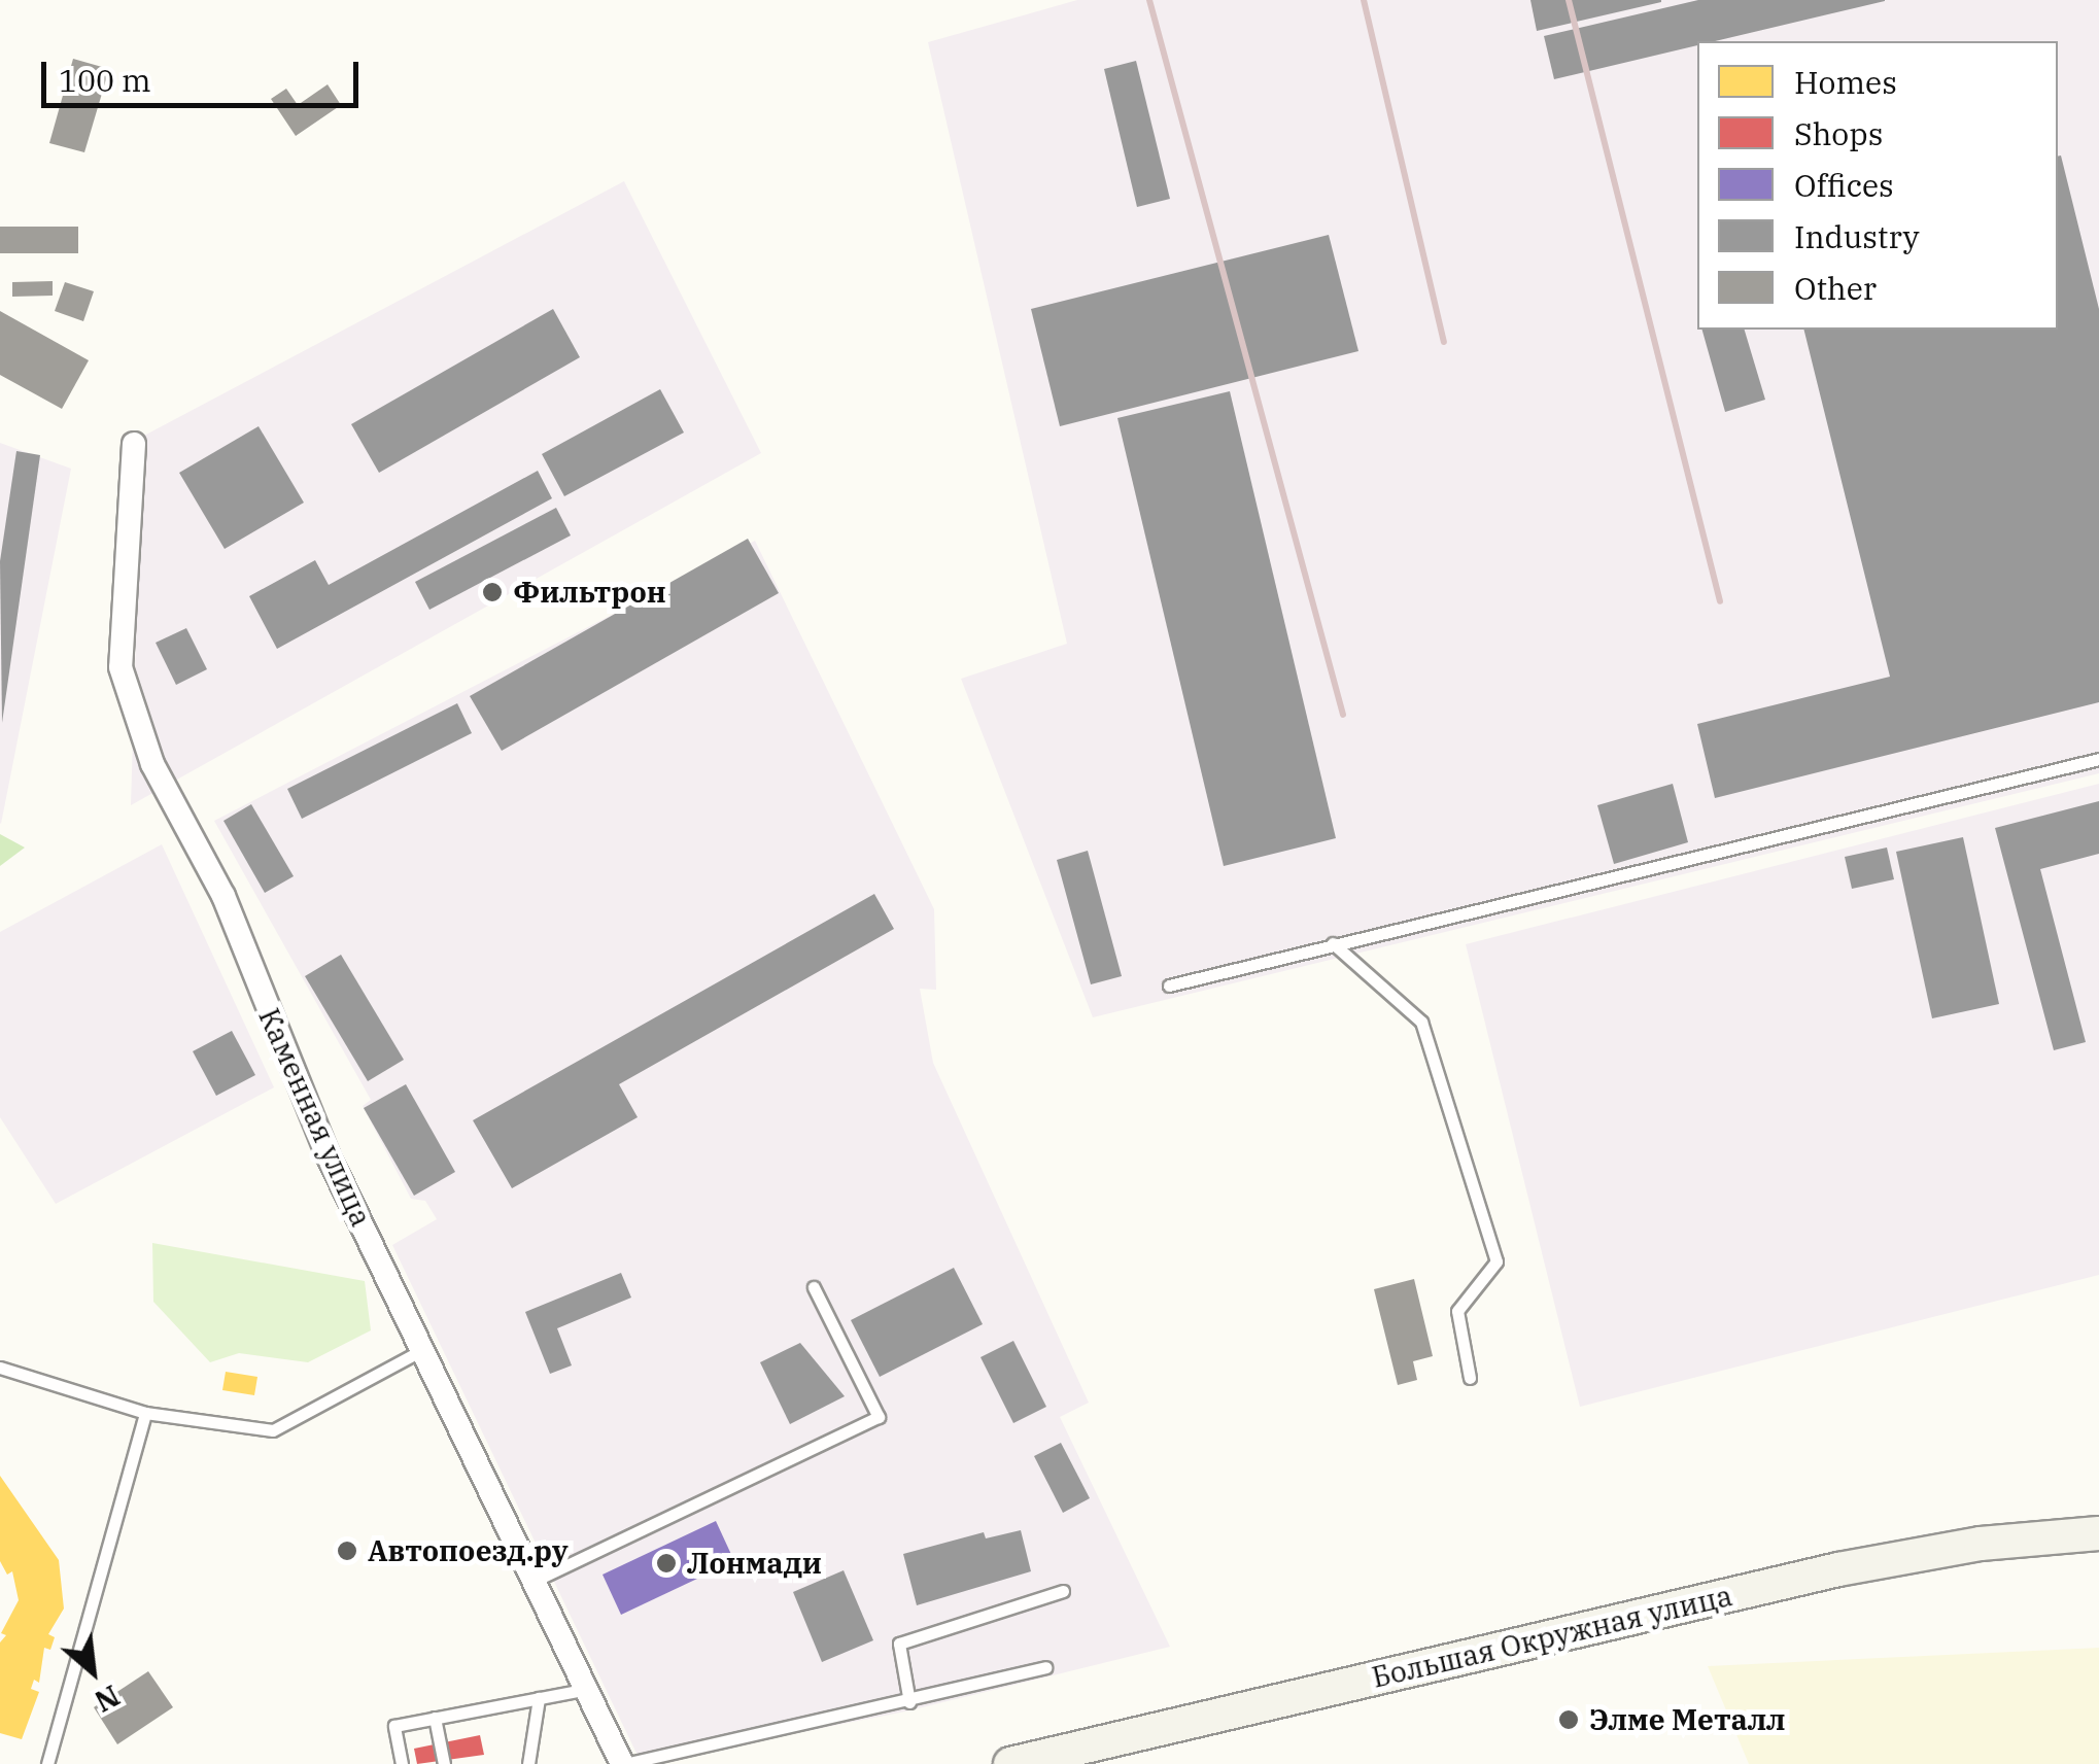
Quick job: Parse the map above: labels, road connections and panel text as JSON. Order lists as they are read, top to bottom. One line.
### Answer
{"streets":{"main road":["Большая Окружная улица"],"street":["Каменная улица"]},"places":["Фильтрон","Автопоезд.ру","Лонмади","Элме Металл"],"legend":["Homes","Shops","Offices","Industry","Other"],"scale_bar":"100 m","north":"bottom right"}
